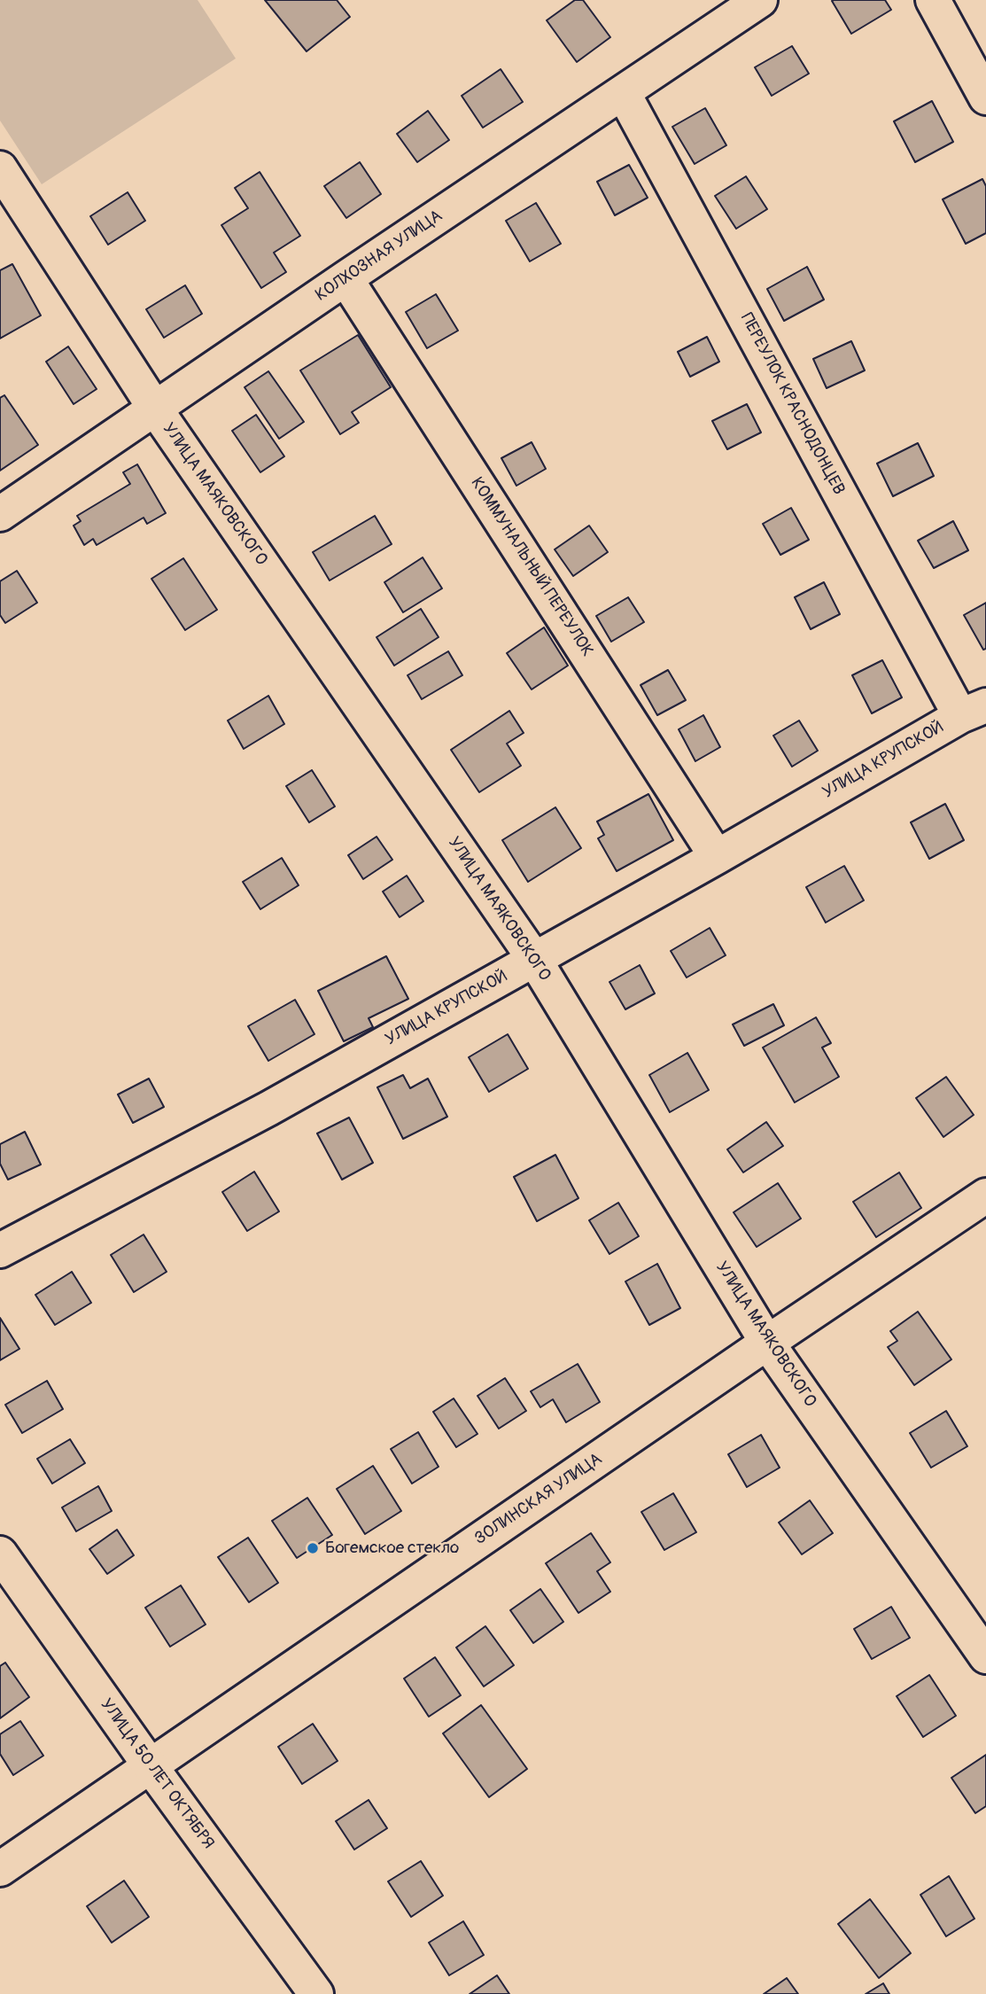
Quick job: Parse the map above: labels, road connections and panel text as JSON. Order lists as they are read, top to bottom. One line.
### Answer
{"streets":{"street":["КОЛХОЗНАЯ УЛИЦА","ПЕРЕУЛОК КРАСНОДОНЦЕВ","УЛИЦА МАЯКОВСКОГО","КОММУНАЛЬНЫЙ ПЕРЕУЛОК","УЛИЦА КРУПСКОЙ","ЗОЛИНСКАЯ УЛИЦА","УЛИЦА 50 ЛЕТ ОКТЯБРЯ"]},"crossings":[["КОЛХОЗНАЯ УЛИЦА","ПЕРЕУЛОК КРАСНОДОНЦЕВ"],["КОЛХОЗНАЯ УЛИЦА","УЛИЦА МАЯКОВСКОГО"],["КОЛХОЗНАЯ УЛИЦА","КОММУНАЛЬНЫЙ ПЕРЕУЛОК"],["ПЕРЕУЛОК КРАСНОДОНЦЕВ","УЛИЦА КРУПСКОЙ"],["УЛИЦА МАЯКОВСКОГО","УЛИЦА КРУПСКОЙ"],["УЛИЦА МАЯКОВСКОГО","ЗОЛИНСКАЯ УЛИЦА"],["КОММУНАЛЬНЫЙ ПЕРЕУЛОК","УЛИЦА КРУПСКОЙ"],["ЗОЛИНСКАЯ УЛИЦА","УЛИЦА 50 ЛЕТ ОКТЯБРЯ"]],"places":["Богемское стекло"]}
